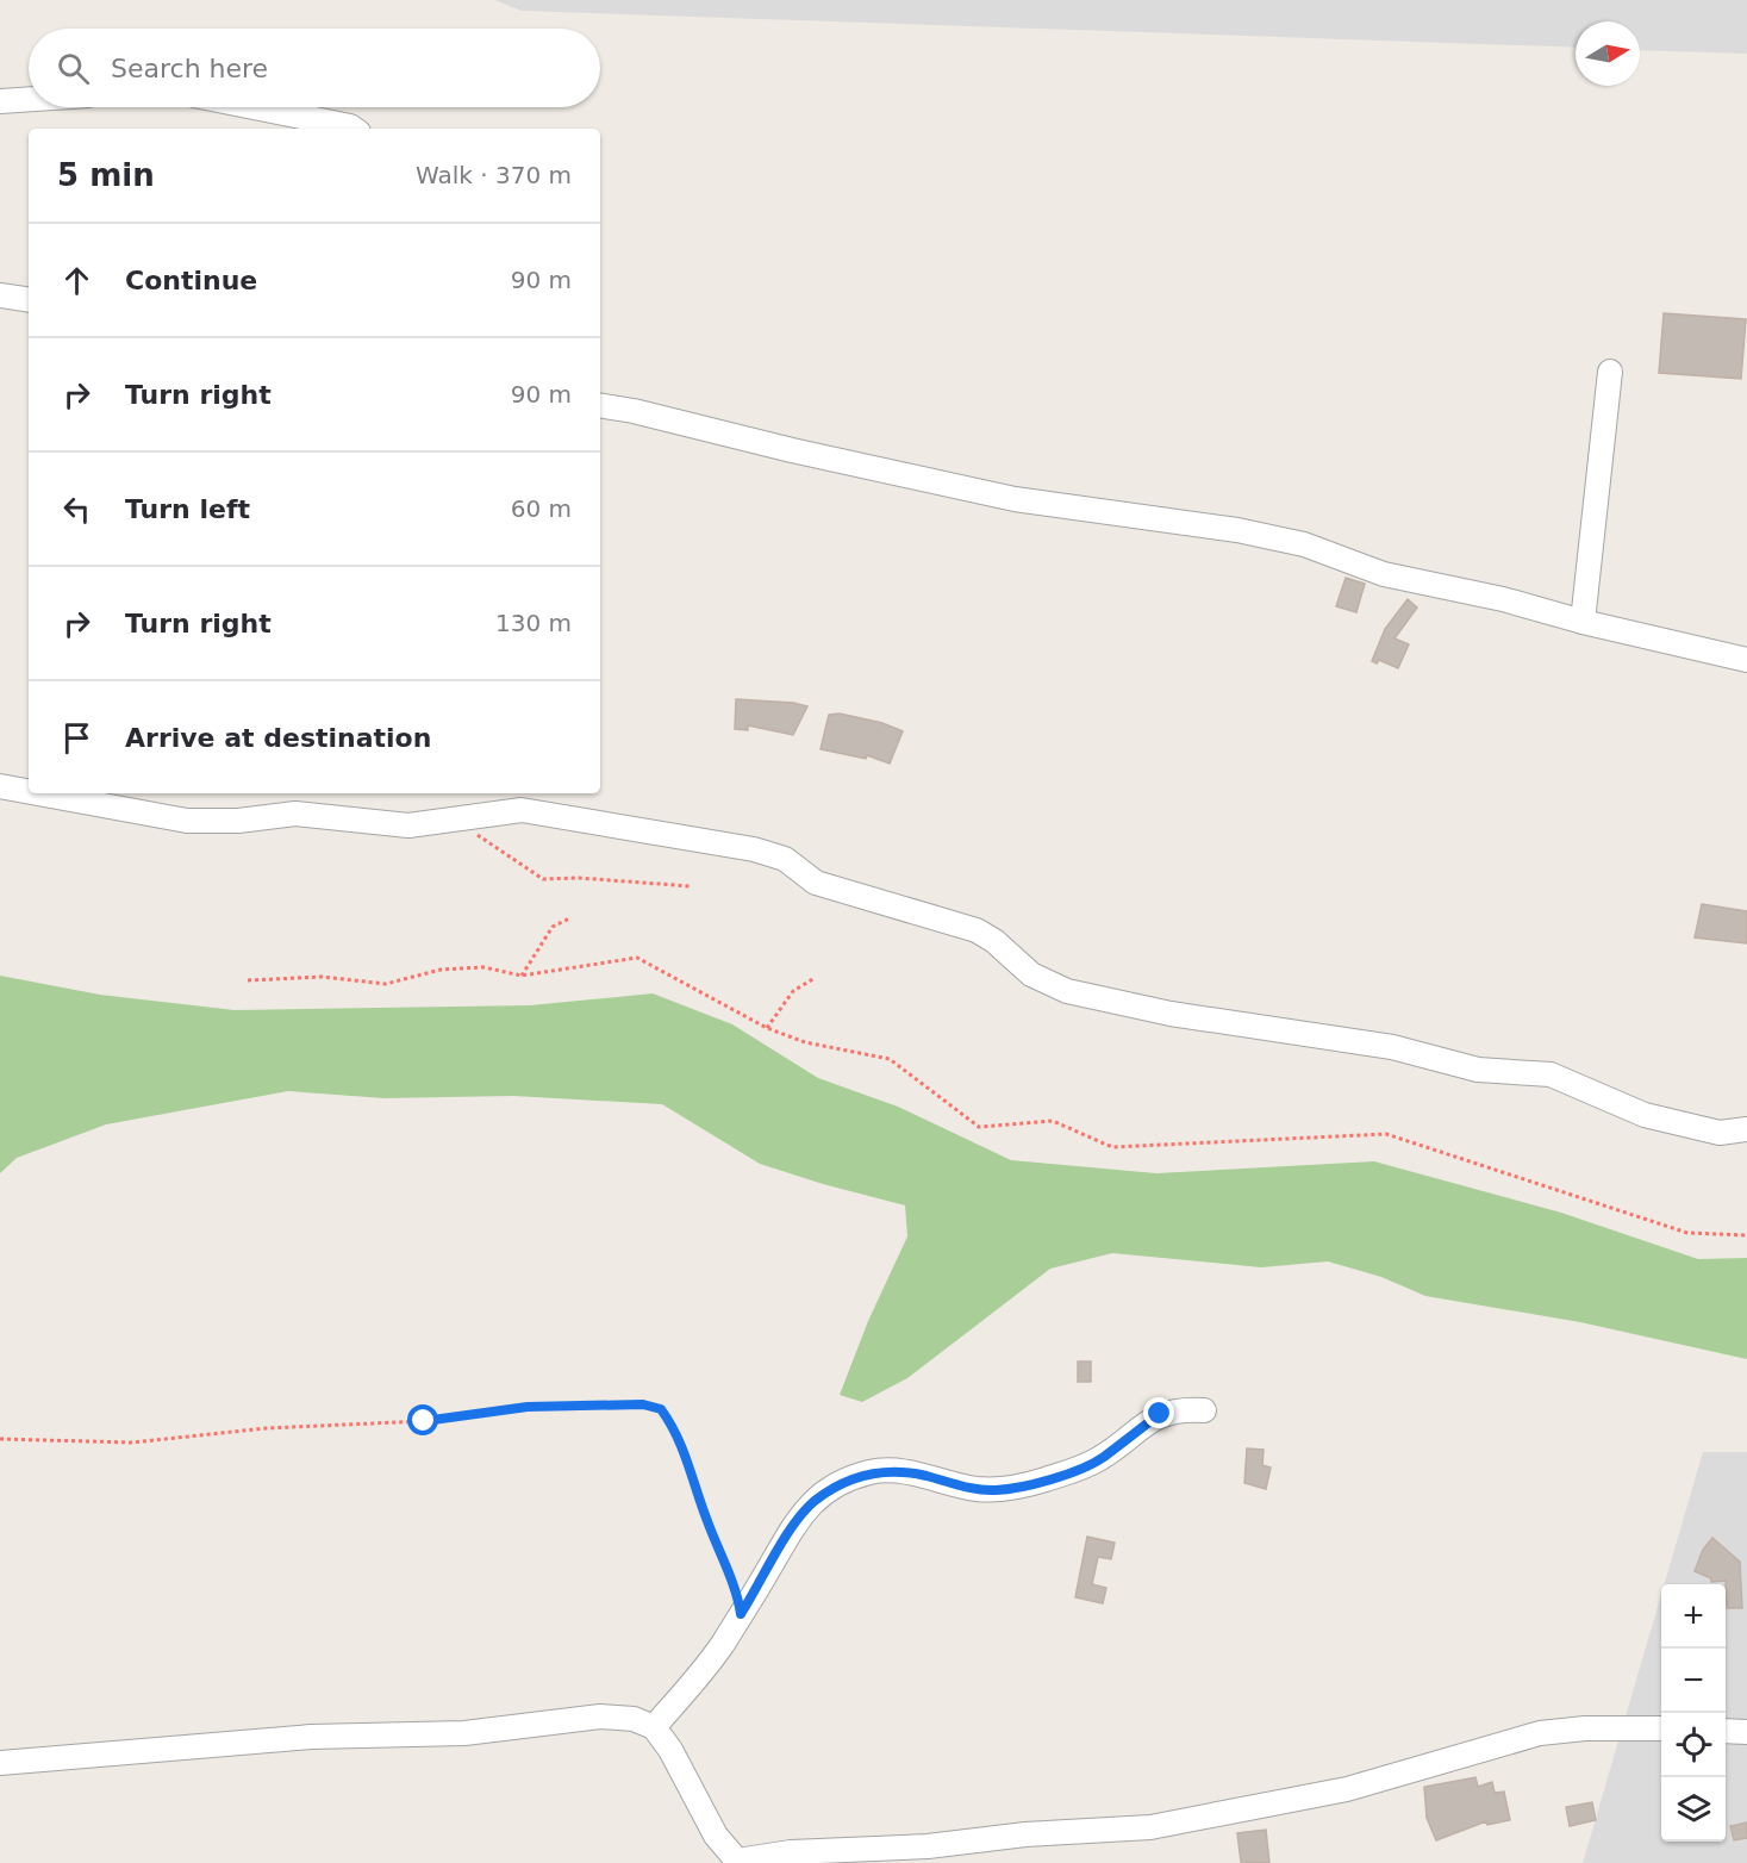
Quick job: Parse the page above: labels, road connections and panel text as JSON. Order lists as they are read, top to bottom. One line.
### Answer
{"north":"right","page":{"search":"Search here","heading":["5 min","Walk · 370 m"],"list":[["Continue","90 m"],["Turn right","90 m"],["Turn left","60 m"],["Turn right","130 m"],"Arrive at destination"],"map_buttons":["+","−"]}}
